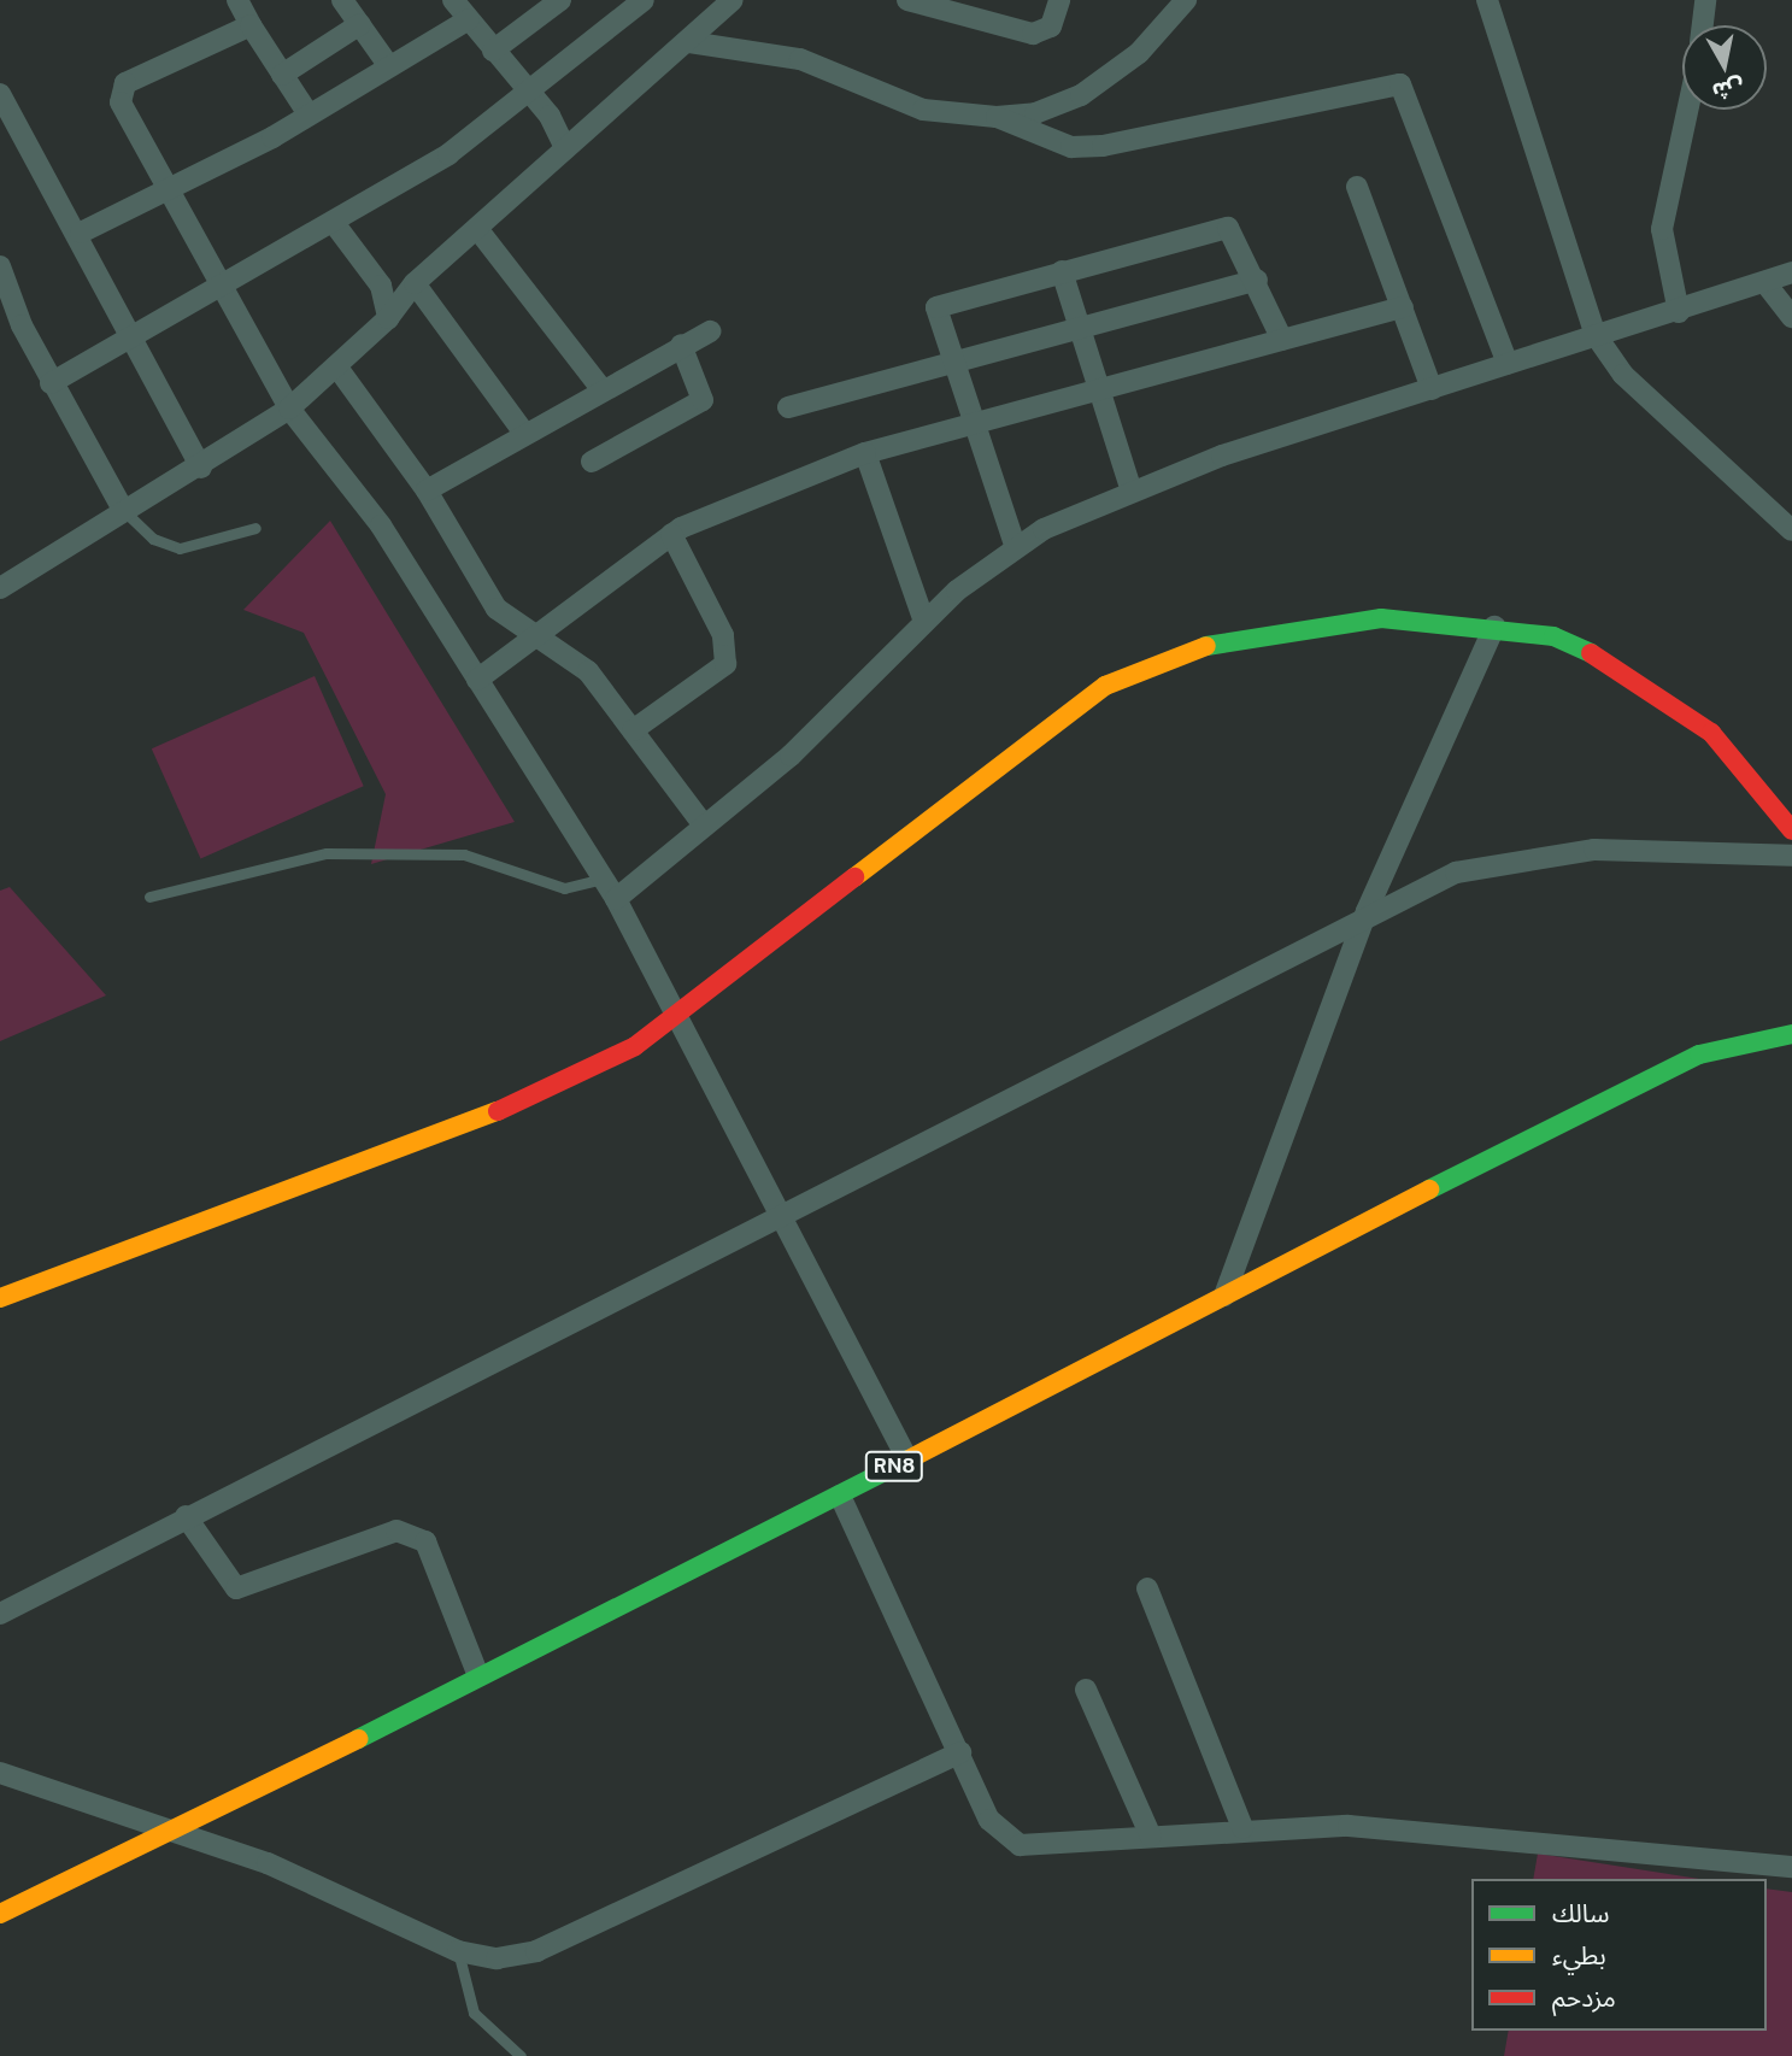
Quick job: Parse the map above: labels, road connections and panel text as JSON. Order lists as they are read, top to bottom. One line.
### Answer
{"streets":{"street":["RN8"]},"legend":["سالك","بطيء","مزدحم"],"north":"bottom"}
